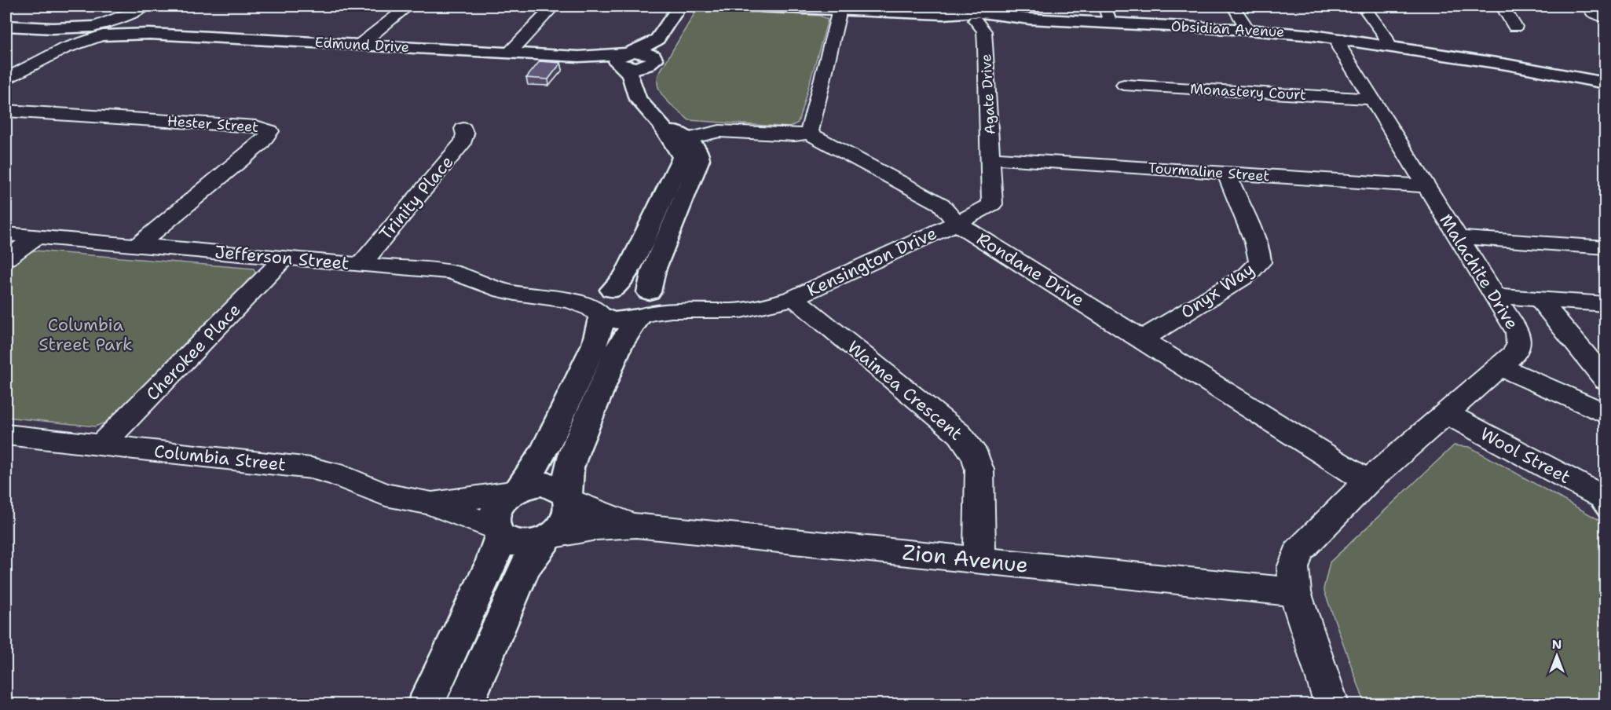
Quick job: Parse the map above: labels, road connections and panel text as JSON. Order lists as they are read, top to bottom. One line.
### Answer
{"streets":{"street":["Obsidian Avenue","Edmund Drive","Monastery Court","Agate Drive","Hester Street","Tourmaline Street","Trinity Place","Jefferson Street","Kensington Drive","Rondane Drive","Malachite Drive","Onyx Way","Cherokee Place","Waimea Crescent","Wool Street","Columbia Street","Zion Avenue"]},"crossings":[["Obsidian Avenue","Agate Drive"],["Obsidian Avenue","Malachite Drive"],["Monastery Court","Malachite Drive"],["Agate Drive","Tourmaline Street"],["Agate Drive","Kensington Drive"],["Hester Street","Jefferson Street"],["Tourmaline Street","Kensington Drive"],["Tourmaline Street","Malachite Drive"],["Tourmaline Street","Onyx Way"],["Trinity Place","Jefferson Street"],["Jefferson Street","Cherokee Place"],["Kensington Drive","Rondane Drive"],["Kensington Drive","Waimea Crescent"],["Rondane Drive","Malachite Drive"],["Rondane Drive","Onyx Way"],["Malachite Drive","Wool Street"],["Malachite Drive","Zion Avenue"],["Cherokee Place","Columbia Street"],["Waimea Crescent","Zion Avenue"],["Columbia Street","Zion Avenue"]],"parks":["Columbia Street Park"],"north":"top"}
